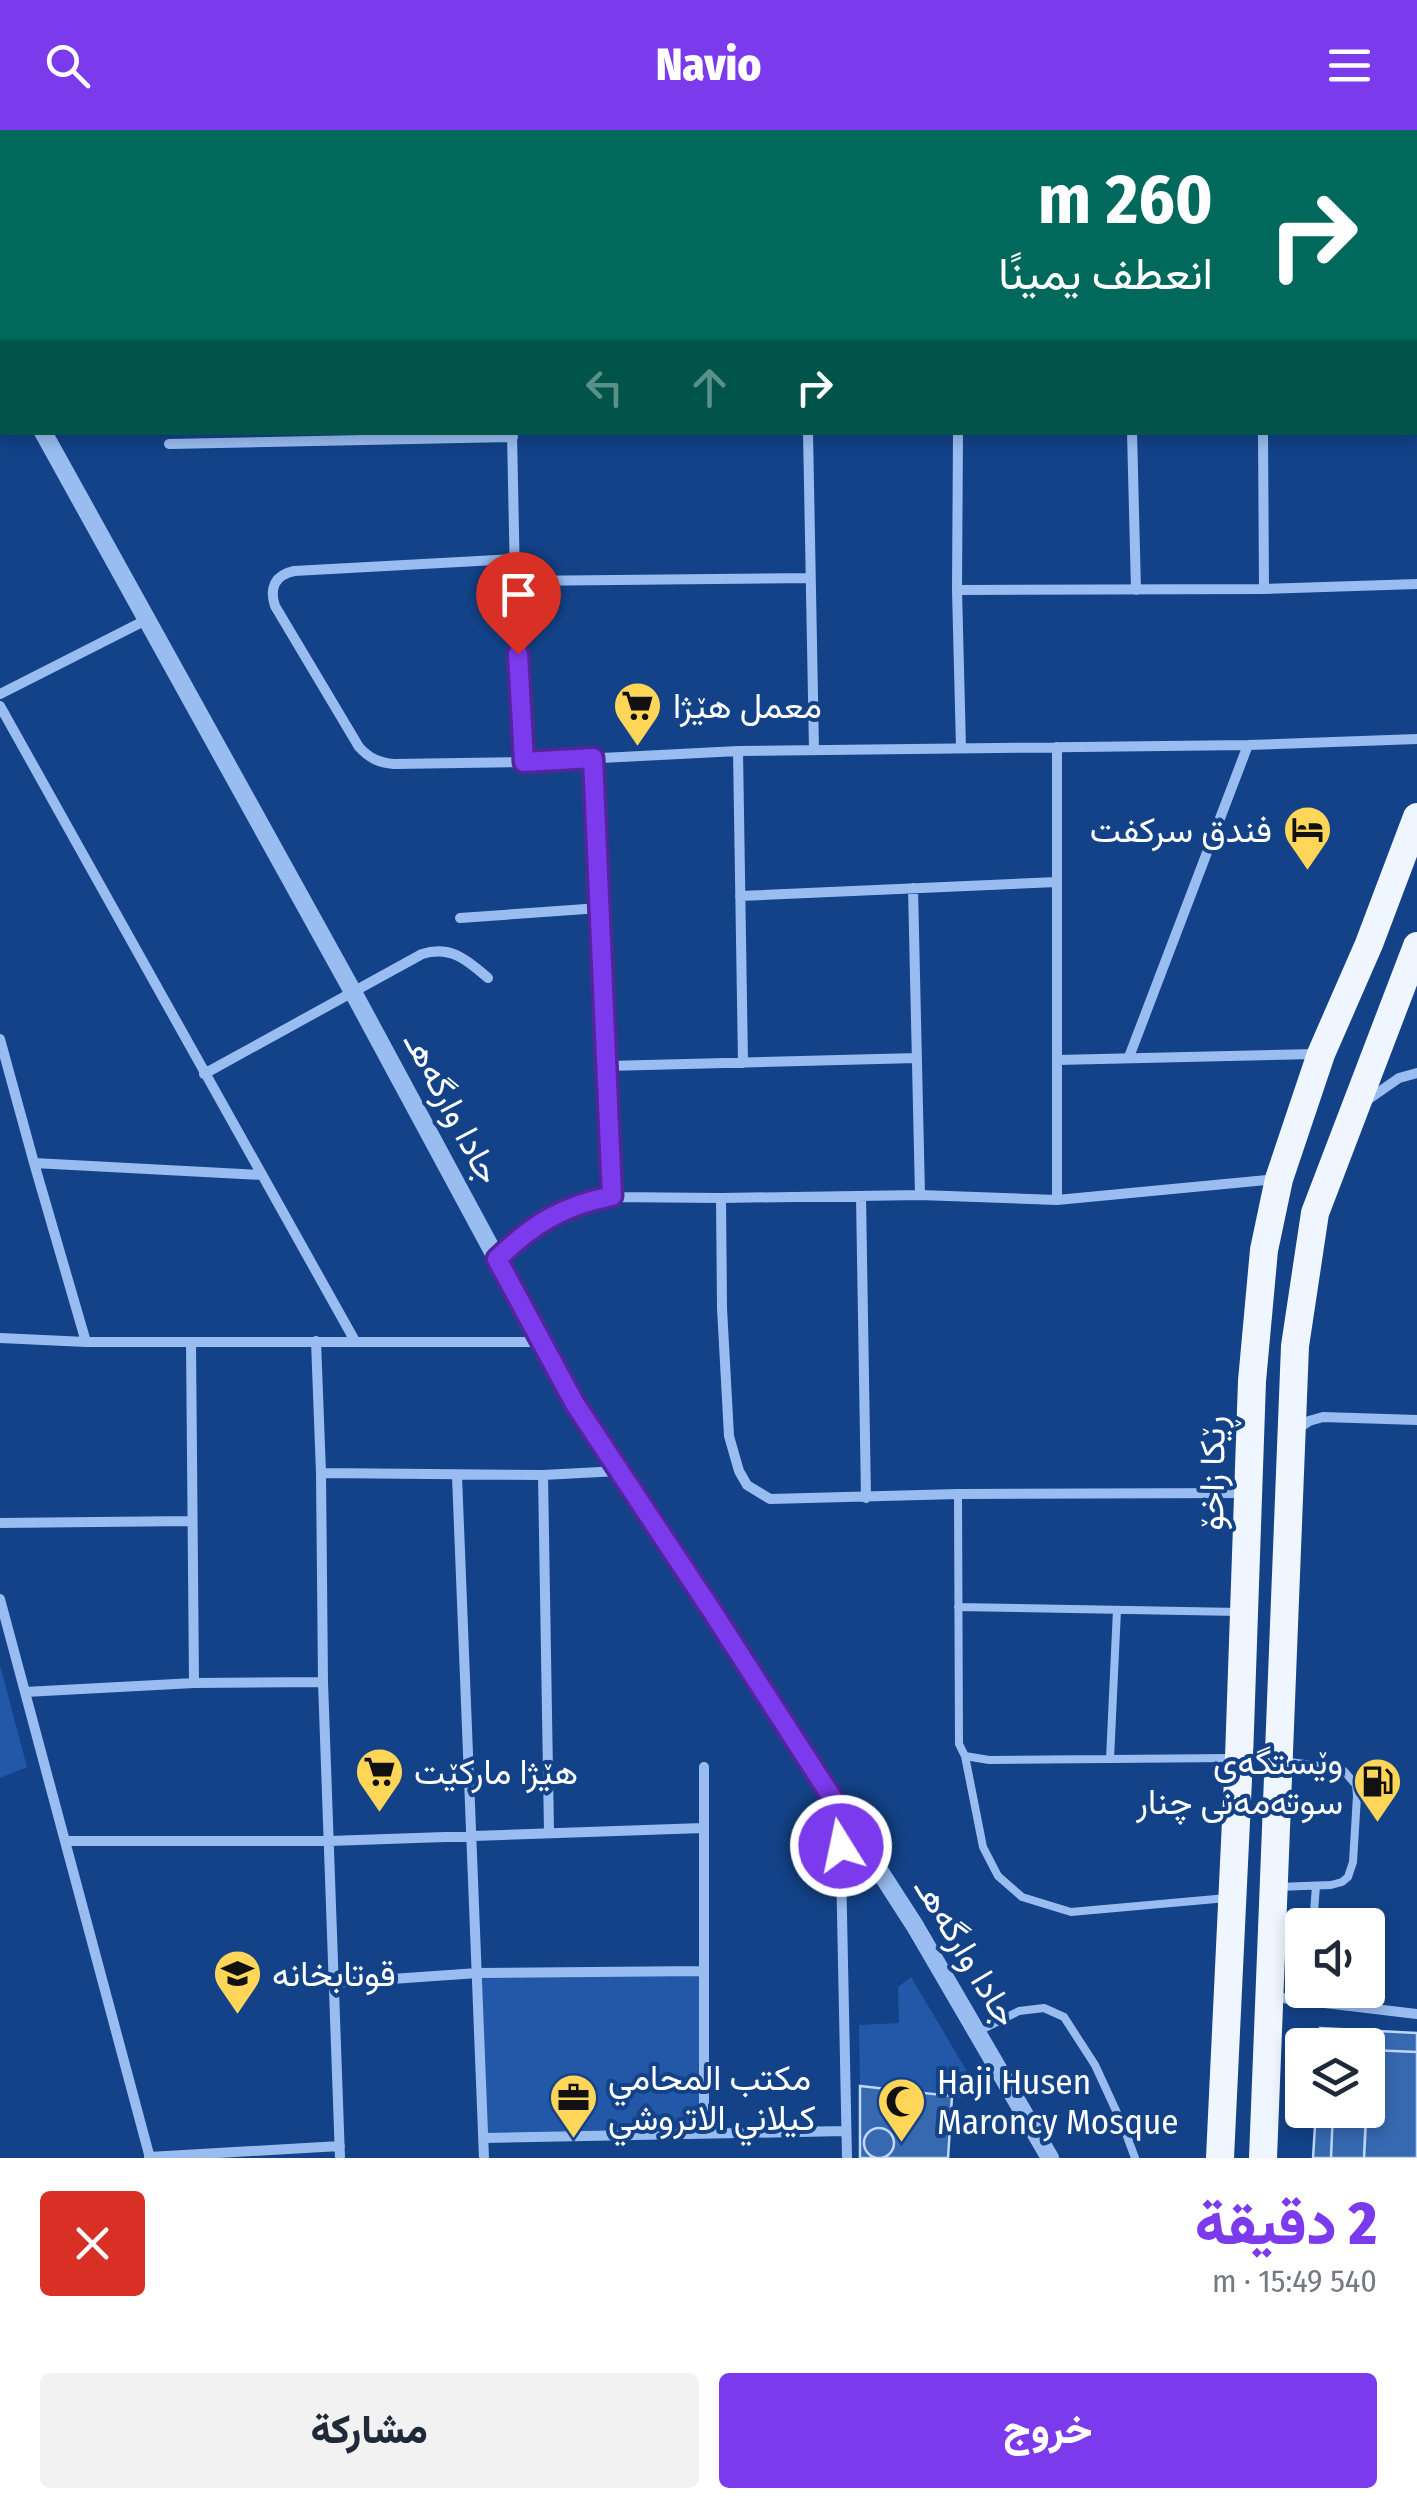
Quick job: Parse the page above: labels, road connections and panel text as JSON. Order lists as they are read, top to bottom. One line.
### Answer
{"streets":{"highway":["ڕێکا زاخۆ"],"street":["جادا وارگه‌هـ"]},"places":{"supermarket":["معمل ھێژا","هێژا ماركێت"],"hotel":["فندق سركفت"],"fuel station":["وێستگەی سوتەمەنی چنار"],"school or university":["قوتابخانه"],"office":["مكتب المحامي كيلاني الاتروشي"],"mosque":["Haji Husen Maroncy Mosque"]},"page":{"header":"Navio","turn":["260 m","انعطف يمينًا"],"heading":["2 دقيقة","540 m · 15:49"],"buttons":["خروج","مشاركة"]}}
